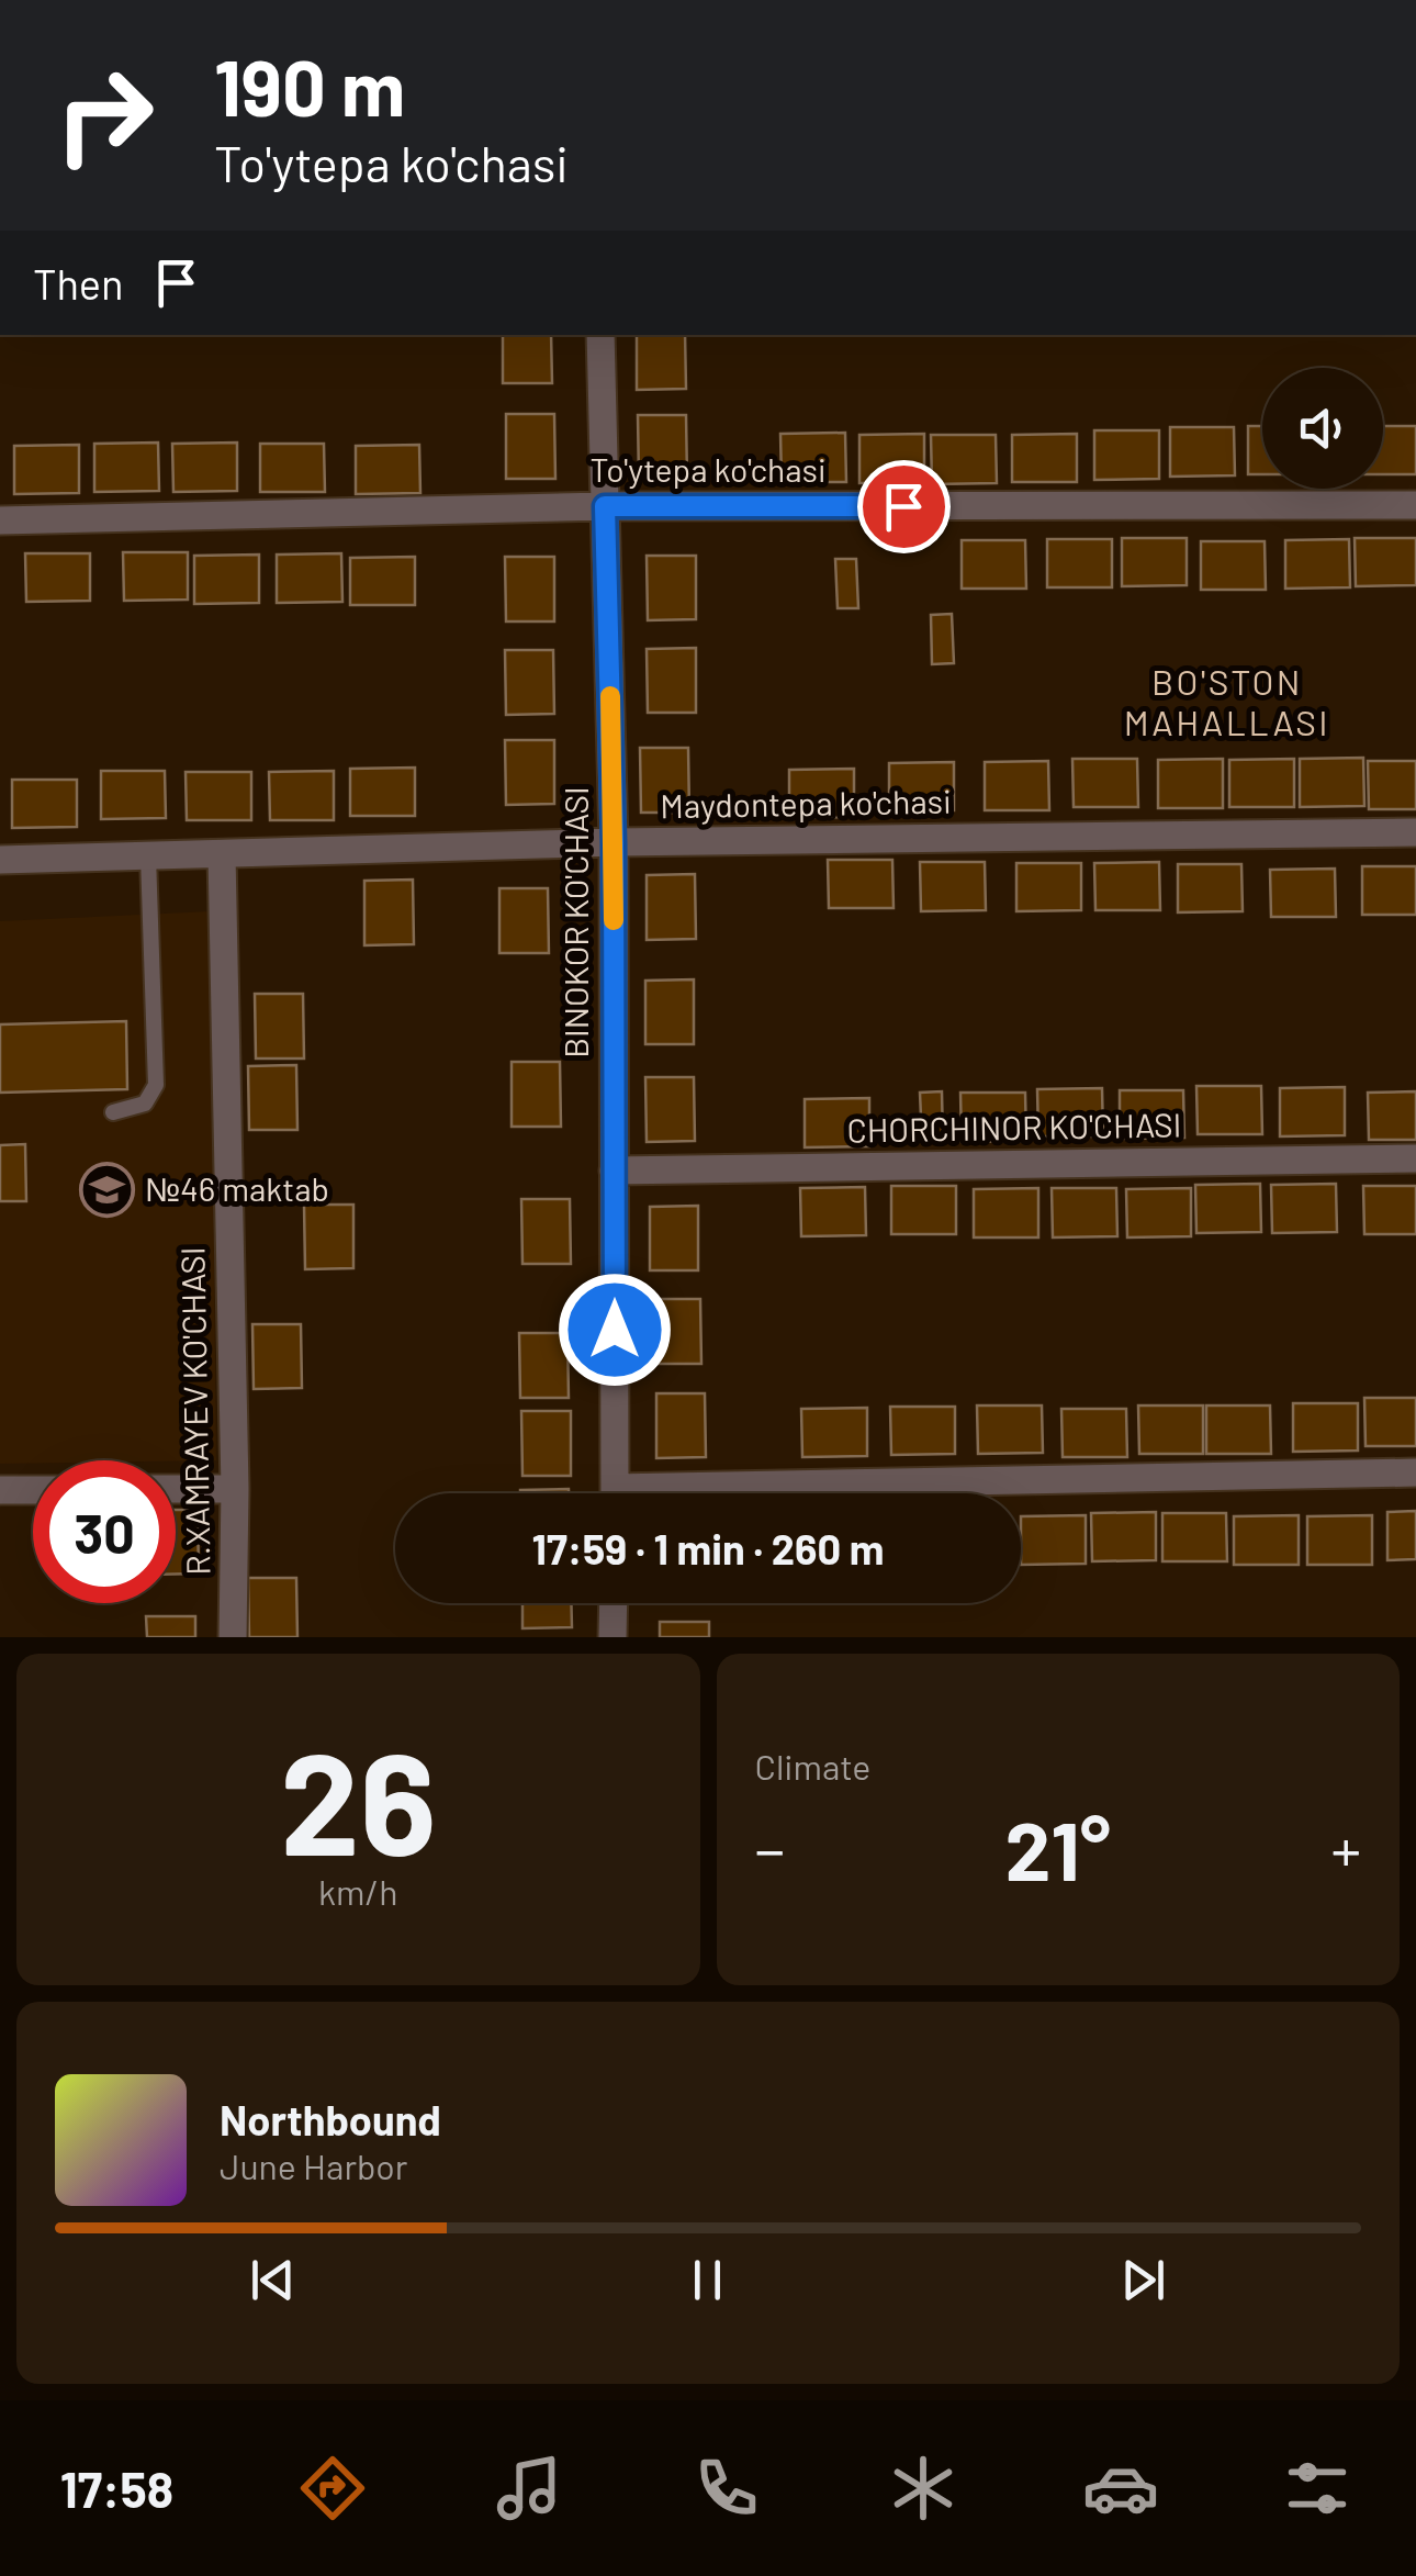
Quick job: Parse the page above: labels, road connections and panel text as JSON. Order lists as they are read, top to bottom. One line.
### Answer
{"streets":{"street":["To'ytepa ko'chasi","Maydontepa ko'chasi","BINOKOR KO'CHASI","CHORCHINOR KO'CHASI","R.XAMRAYEV KO'CHASI"]},"crossings":[["To'ytepa ko'chasi","BINOKOR KO'CHASI"],["Maydontepa ko'chasi","BINOKOR KO'CHASI"],["Maydontepa ko'chasi","R.XAMRAYEV KO'CHASI"],["BINOKOR KO'CHASI","CHORCHINOR KO'CHASI"]],"districts":["BO'STON MAHALLASI"],"places":{"school or university":["№46 maktab"]},"page":{"turn":["190 m","To'ytepa ko'chasi"],"then":"Then","limit":"30","trip":"17:59 · 1 min · 260 m","tile":[["26","km/h"],"Climate"],"heat":["−","21°","+"],"song":["Northbound","June Harbor"],"tabs":"17:58"}}
